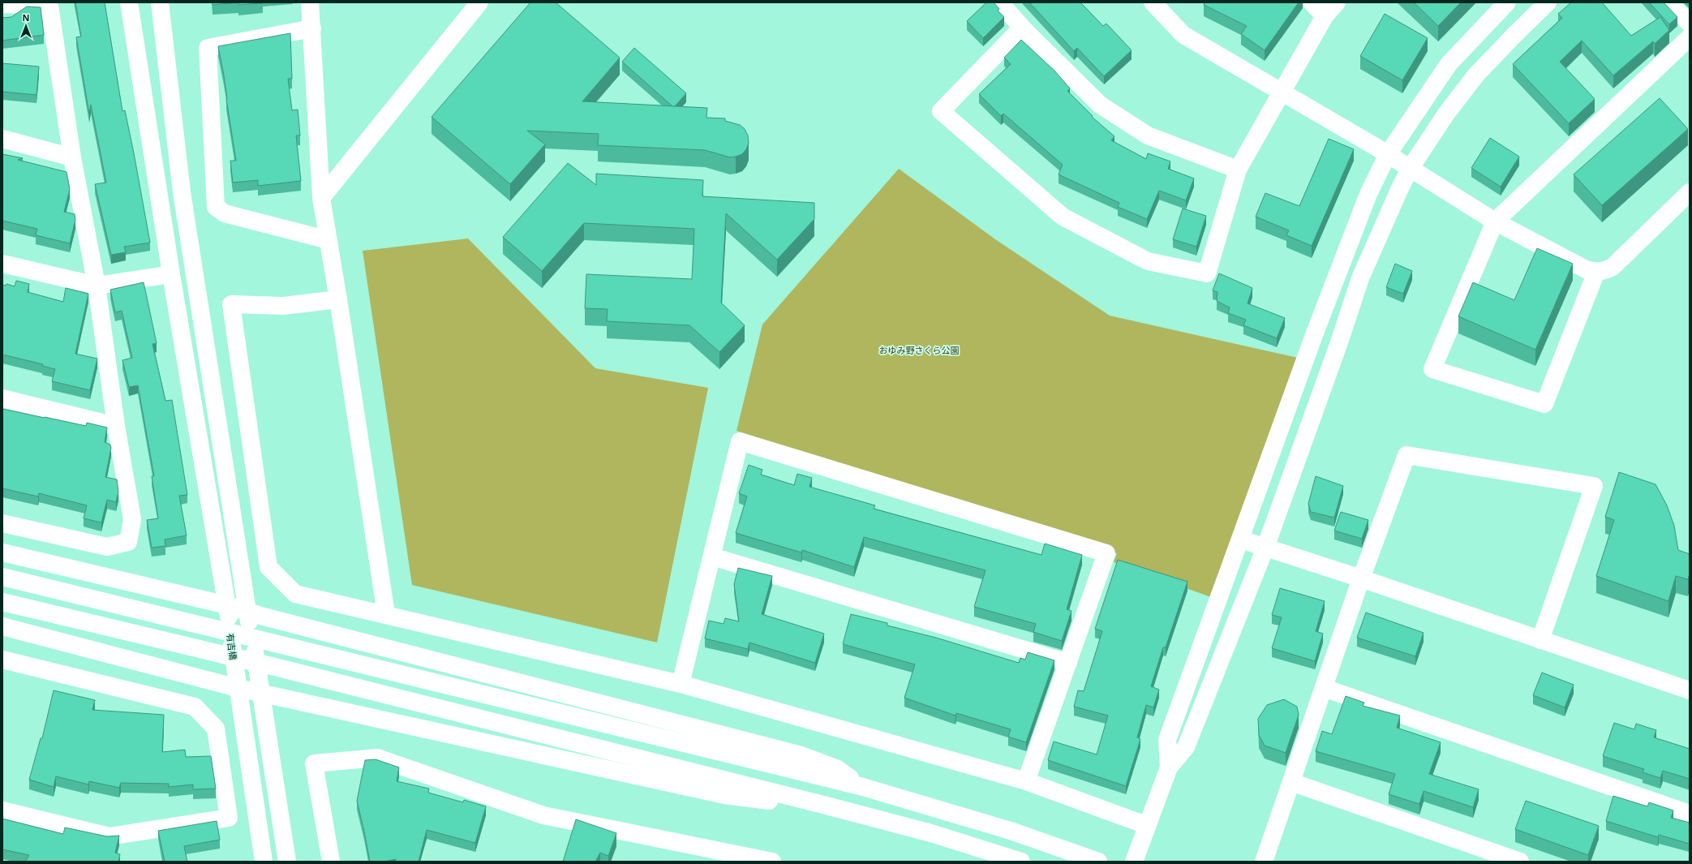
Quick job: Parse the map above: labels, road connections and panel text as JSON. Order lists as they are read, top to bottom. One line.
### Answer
{"streets":{"street":["有吉橋"]},"parks":["おゆみ野さくら公園"],"north":"top"}
